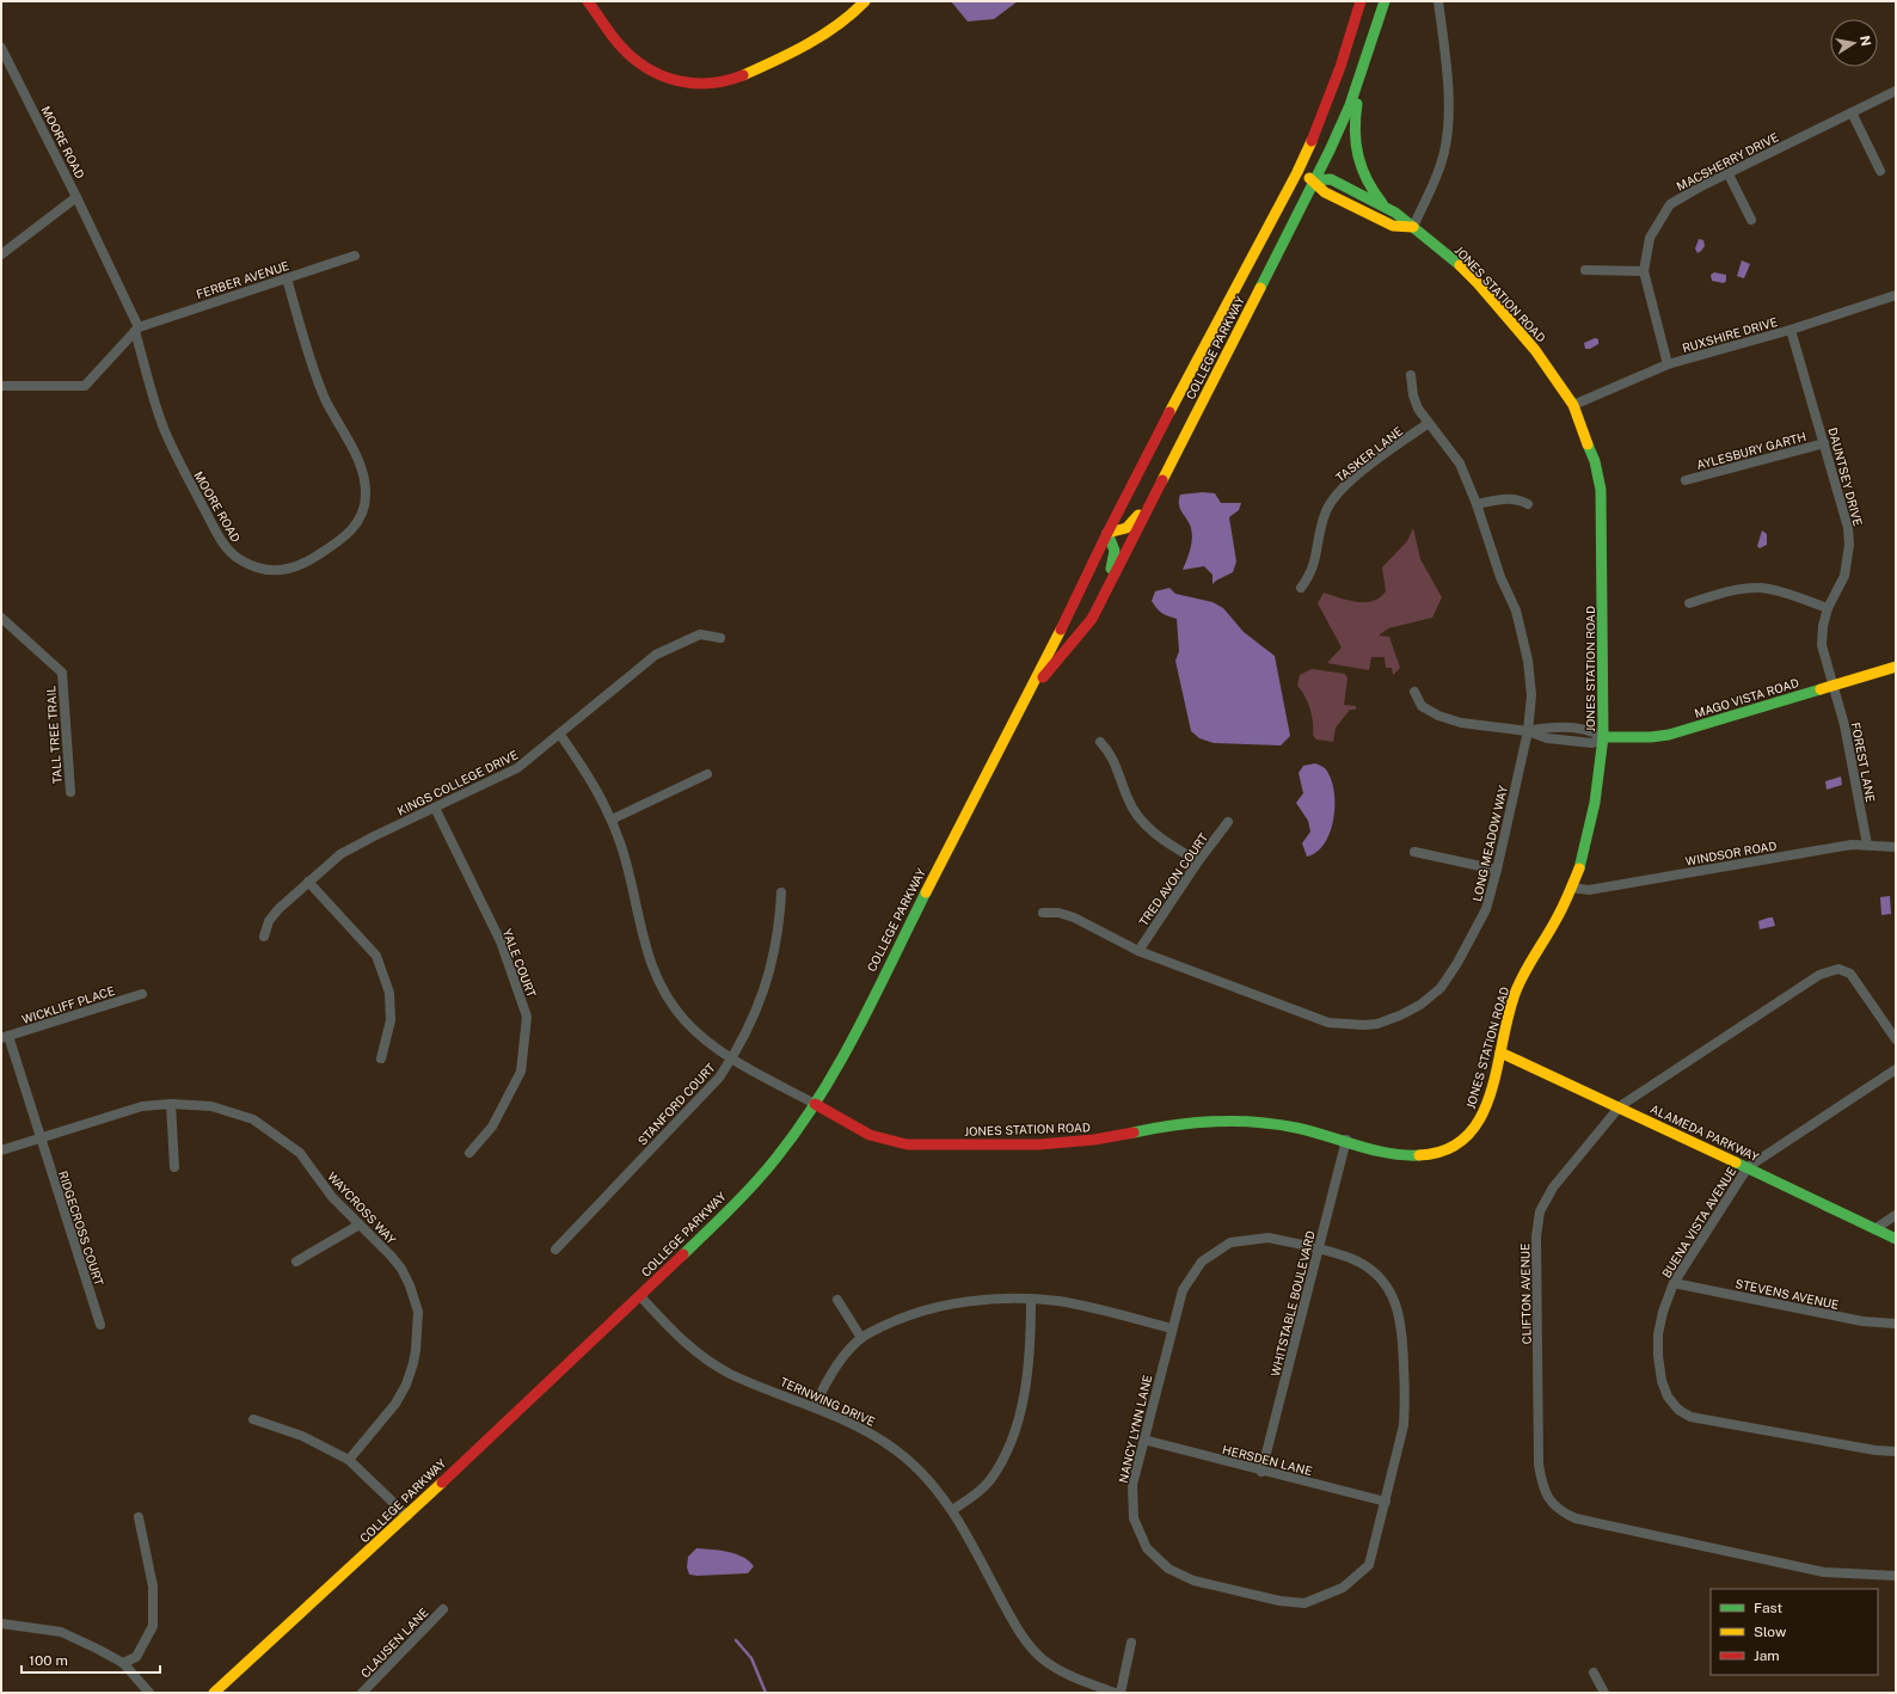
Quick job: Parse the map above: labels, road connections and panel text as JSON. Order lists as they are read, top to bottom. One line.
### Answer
{"streets":{"main road":["JONES STATION ROAD","COLLEGE PARKWAY","MAGO VISTA ROAD","ALAMEDA PARKWAY"],"street":["MOORE ROAD","MACSHERRY DRIVE","FERBER AVENUE","RUXSHIRE DRIVE","AYLESBURY GARTH","TASKER LANE","DAUNTSEY DRIVE","TALL TREE TRAIL","FOREST LANE","KINGS COLLEGE DRIVE","LONG MEADOW WAY","WINDSOR ROAD","TRED AVON COURT","YALE COURT","WICKLIFF PLACE","STANFORD COURT","WAYCROSS WAY","BUENA VISTA AVENUE","RIDGECROSS COURT","CLIFTON AVENUE","STEVENS AVENUE","WHITSTABLE BOULEVARD","TERNWING DRIVE","NANCY LYNN LANE","HERSDEN LANE","CLAUSEN LANE"]},"crossings":[["MOORE ROAD","FERBER AVENUE"],["MACSHERRY DRIVE","RUXSHIRE DRIVE"],["JONES STATION ROAD","RUXSHIRE DRIVE"],["JONES STATION ROAD","COLLEGE PARKWAY"],["JONES STATION ROAD","MAGO VISTA ROAD"],["JONES STATION ROAD","WINDSOR ROAD"],["JONES STATION ROAD","ALAMEDA PARKWAY"],["JONES STATION ROAD","WHITSTABLE BOULEVARD"],["RUXSHIRE DRIVE","DAUNTSEY DRIVE"],["COLLEGE PARKWAY","TERNWING DRIVE"],["AYLESBURY GARTH","DAUNTSEY DRIVE"],["TASKER LANE","LONG MEADOW WAY"],["DAUNTSEY DRIVE","MAGO VISTA ROAD"],["DAUNTSEY DRIVE","FOREST LANE"],["MAGO VISTA ROAD","FOREST LANE"],["FOREST LANE","WINDSOR ROAD"],["KINGS COLLEGE DRIVE","YALE COURT"],["LONG MEADOW WAY","TRED AVON COURT"],["WICKLIFF PLACE","RIDGECROSS COURT"],["ALAMEDA PARKWAY","BUENA VISTA AVENUE"],["ALAMEDA PARKWAY","CLIFTON AVENUE"],["WAYCROSS WAY","RIDGECROSS COURT"],["BUENA VISTA AVENUE","STEVENS AVENUE"],["WHITSTABLE BOULEVARD","NANCY LYNN LANE"],["WHITSTABLE BOULEVARD","HERSDEN LANE"],["NANCY LYNN LANE","HERSDEN LANE"]],"legend":["Fast","Slow","Jam"],"scale_bar":"100 m","north":"right"}
